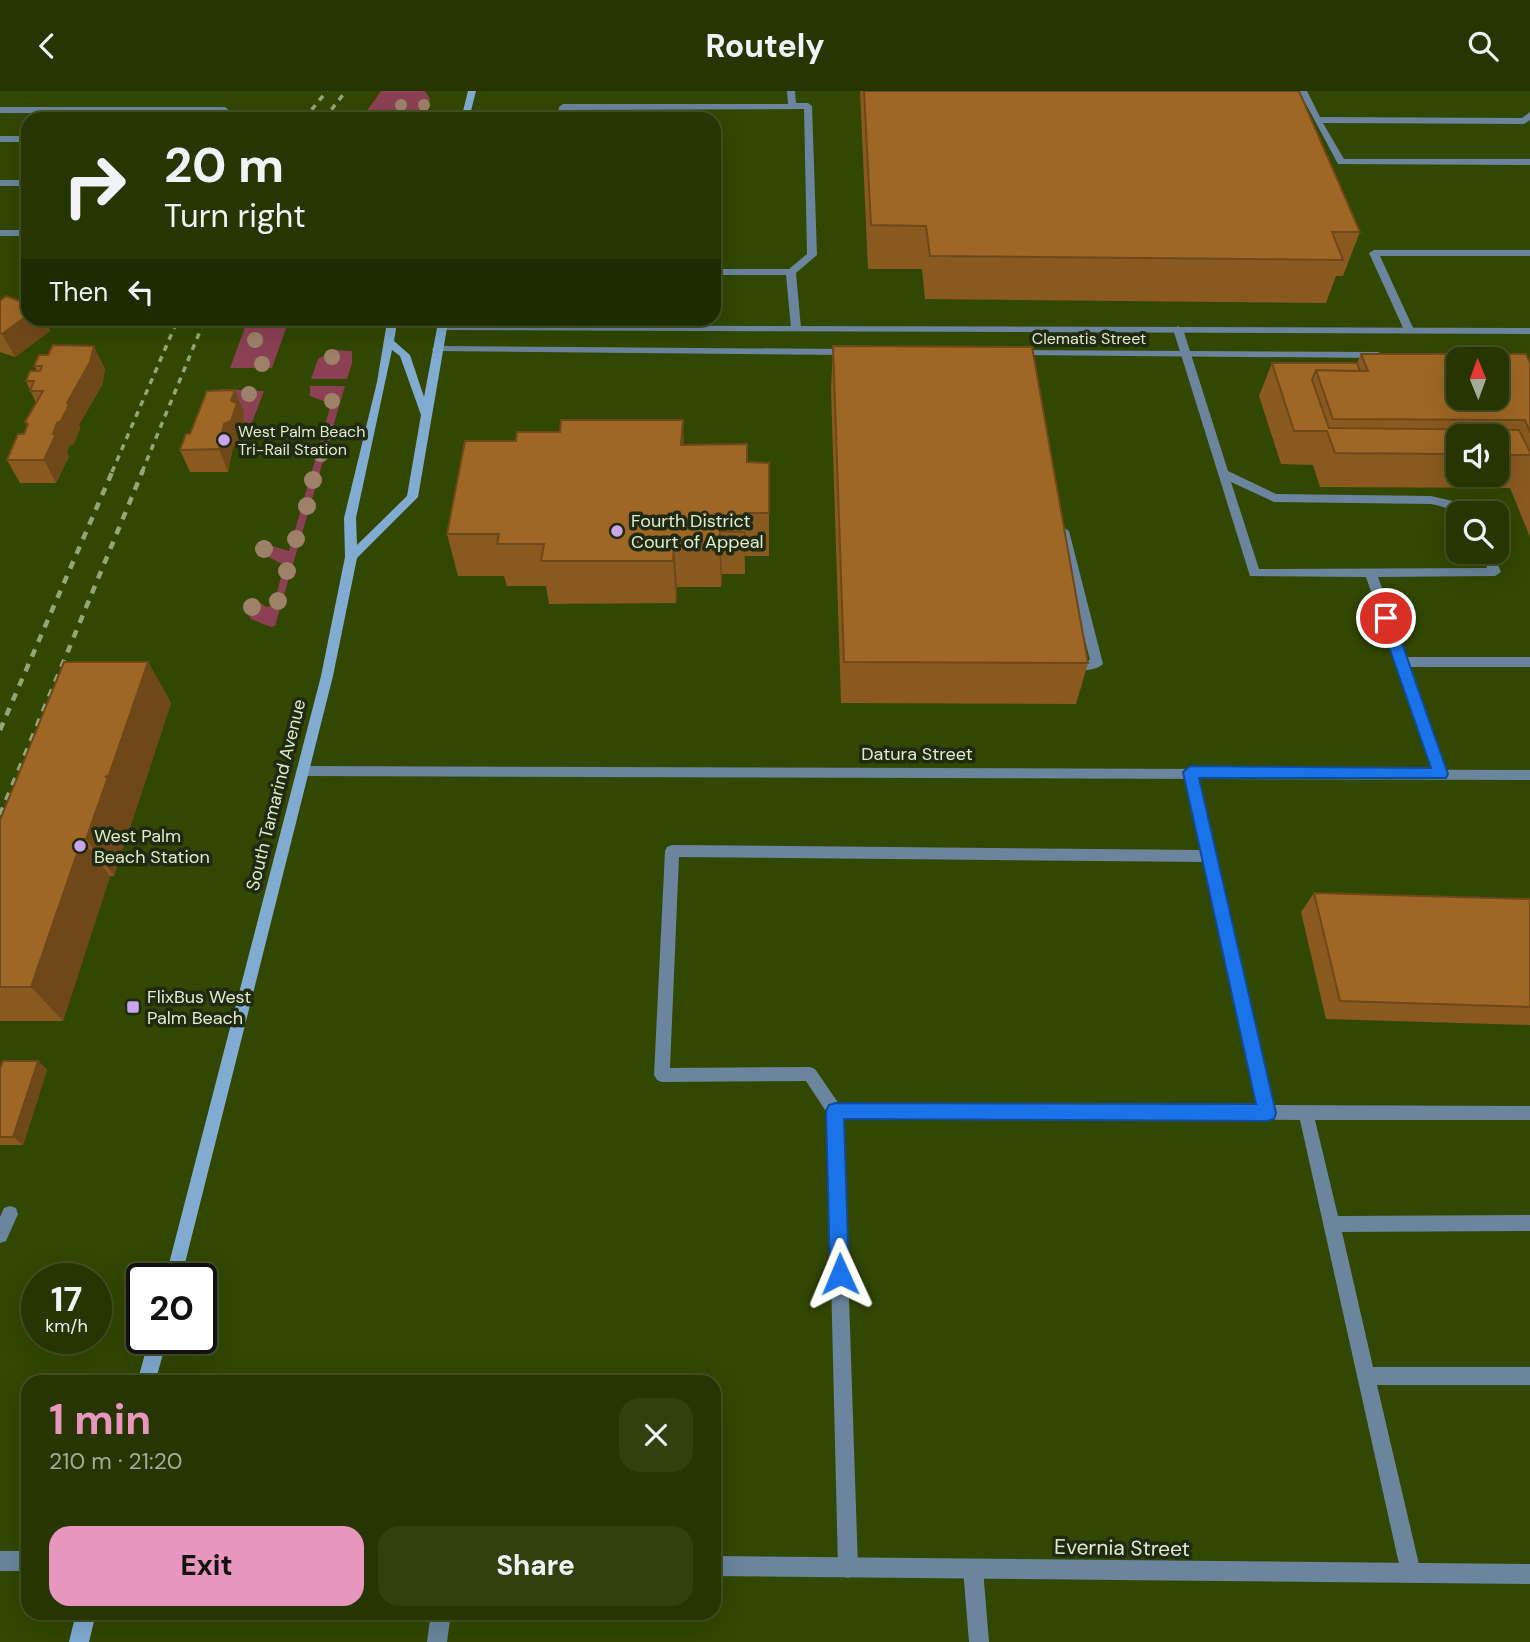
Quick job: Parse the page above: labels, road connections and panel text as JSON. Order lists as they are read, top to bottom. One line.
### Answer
{"streets":{"street":["Clematis Street","Datura Street","South Tamarind Avenue","Evernia Street"]},"crossings":[["Datura Street","South Tamarind Avenue"]],"places":{"other":["West Palm Beach Tri-Rail Station","Fourth District Court of Appeal","West Palm Beach Station"],"transit":["FlixBus West Palm Beach"]},"north":"top","page":{"header":"Routely","turn":["20 m","Turn right"],"then":"Then","speed":"17 km/h","limit":"20","heading":["1 min","210 m · 21:20"],"buttons":["Exit","Share"]}}
